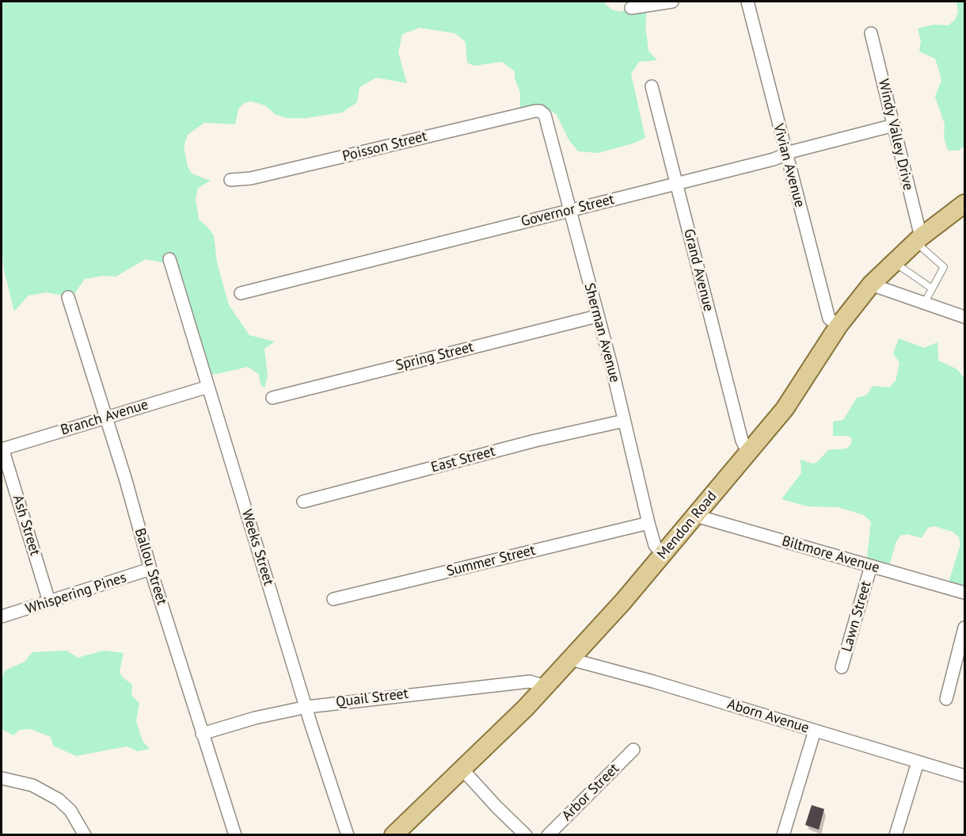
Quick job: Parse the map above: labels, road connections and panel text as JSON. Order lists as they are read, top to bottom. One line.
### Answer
{"streets":{"main road":["Mendon Road"],"street":["Windy Valley Drive","Poisson Street","Vivian Avenue","Governor Street","Grand Avenue","Sherman Avenue","Spring Street","Branch Avenue","East Street","Ash Street","Weeks Street","Biltmore Avenue","Summer Street","Ballou Street","Whispering Pines","Lawn Street","Quail Street","Aborn Avenue","Arbor Street"]},"crossings":[["Windy Valley Drive","Governor Street"],["Windy Valley Drive","Mendon Road"],["Poisson Street","Sherman Avenue"],["Vivian Avenue","Governor Street"],["Vivian Avenue","Mendon Road"],["Governor Street","Grand Avenue"],["Governor Street","Sherman Avenue"],["Grand Avenue","Mendon Road"],["Sherman Avenue","Spring Street"],["Sherman Avenue","East Street"],["Sherman Avenue","Mendon Road"],["Sherman Avenue","Summer Street"],["Branch Avenue","Ash Street"],["Branch Avenue","Weeks Street"],["Branch Avenue","Ballou Street"],["Ash Street","Whispering Pines"],["Mendon Road","Biltmore Avenue"],["Mendon Road","Quail Street"],["Mendon Road","Aborn Avenue"],["Weeks Street","Quail Street"],["Biltmore Avenue","Lawn Street"],["Ballou Street","Whispering Pines"],["Ballou Street","Quail Street"]]}
